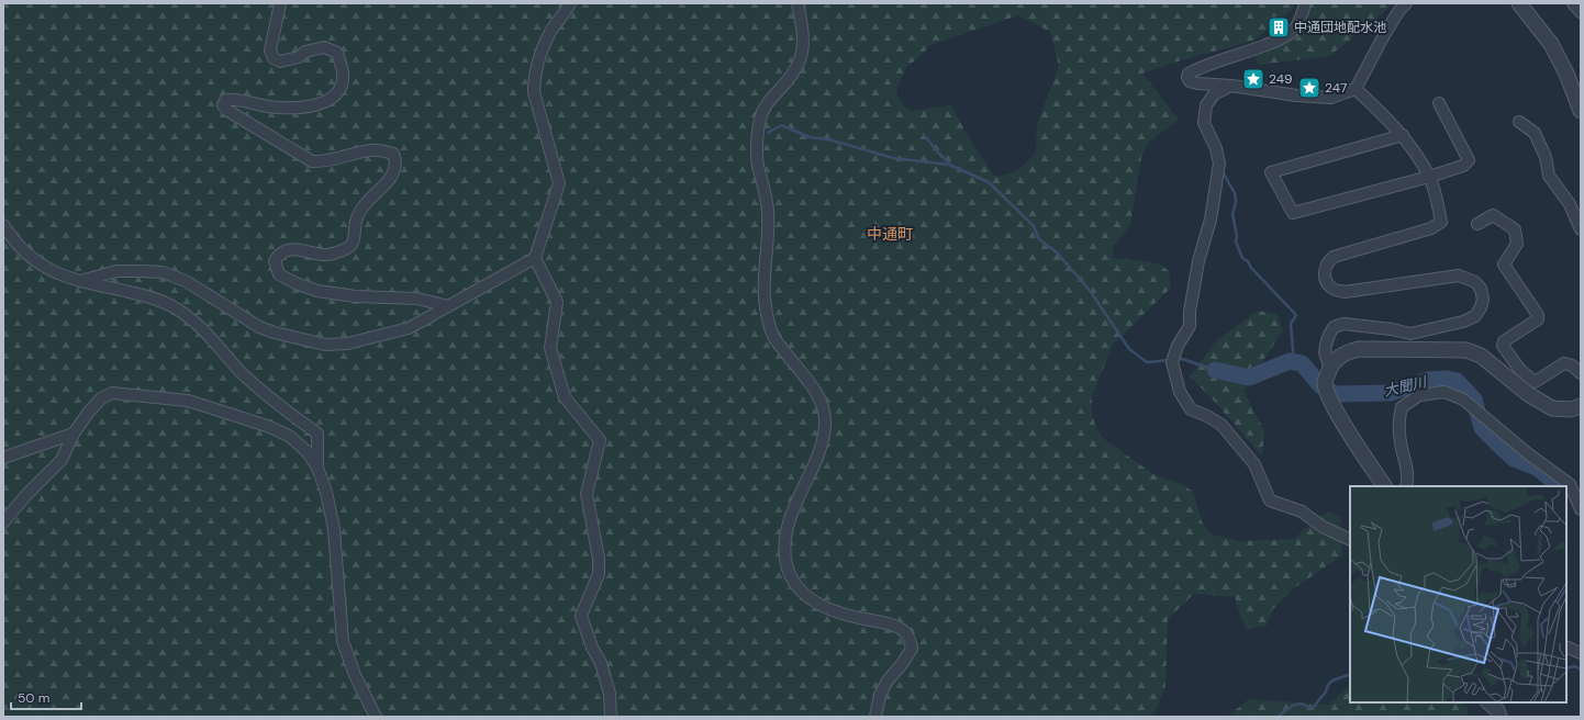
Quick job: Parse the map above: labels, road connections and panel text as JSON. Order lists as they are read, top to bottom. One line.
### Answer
{"districts":["中通町"],"water":["大聞川"],"places":{"building":["中通団地配水池"],"place":["249","247"]},"scale_bar":"50 m"}
